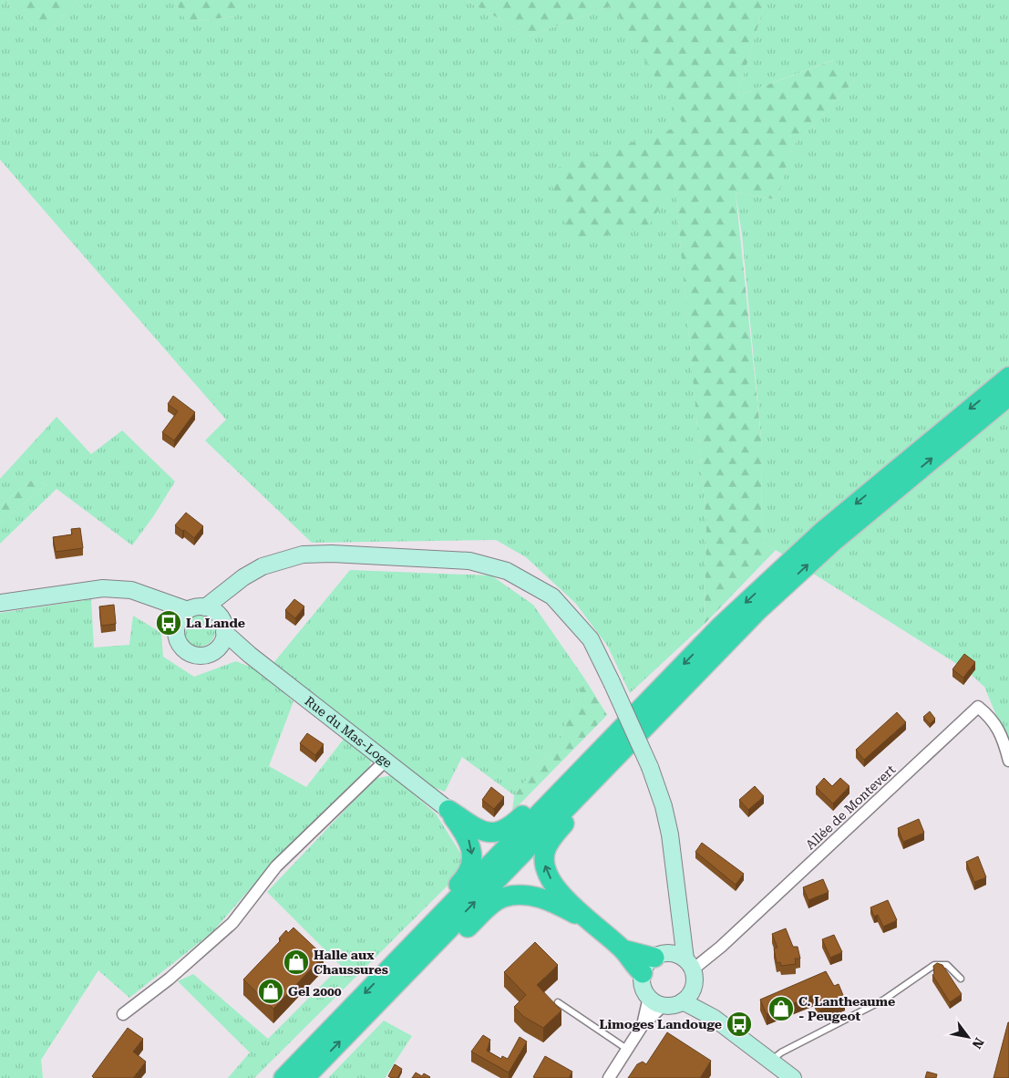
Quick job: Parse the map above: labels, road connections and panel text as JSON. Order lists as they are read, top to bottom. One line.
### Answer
{"streets":{"main road":["Rue du Mas-Loge"],"street":["Allée de Montevert"]},"places":{"bus stop":["La Lande","Limoges Landouge"],"shop":["Halle aux Chaussures","Gel 2000","C. Lantheaume - Peugeot"]},"north":"bottom right"}
